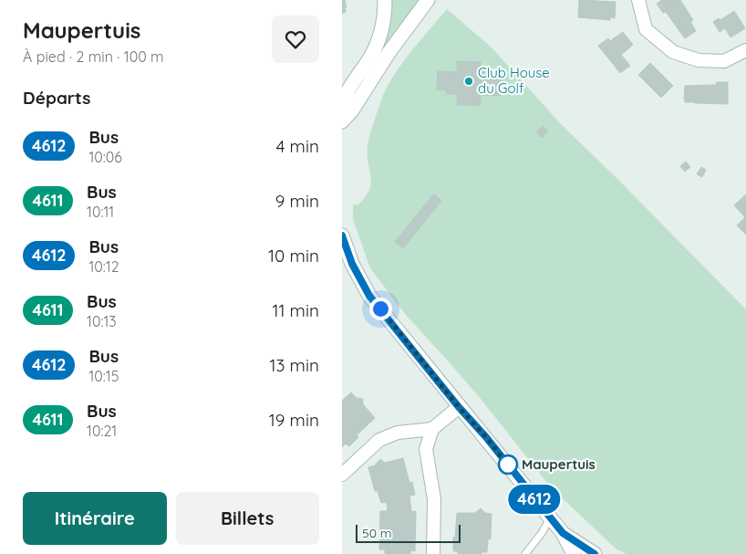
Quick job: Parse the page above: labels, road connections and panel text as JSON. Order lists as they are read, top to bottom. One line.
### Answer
{"places":["Club House du Golf","Maupertuis"],"lines":["bus line 4612"],"scale_bar":"50 m","page":{"heading":[["Maupertuis","À pied · 2 min · 100 m"],"Départs"],"on_map":"4612","list":[{"mark":"4612","name":"Bus","note":"10:06","value":"4 min"},{"mark":"4611","name":"Bus","note":"10:11","value":"9 min"},{"mark":"4612","name":"Bus","note":"10:12","value":"10 min"},{"mark":"4611","name":"Bus","note":"10:13","value":"11 min"},{"mark":"4612","name":"Bus","note":"10:15","value":"13 min"},{"mark":"4611","name":"Bus","note":"10:21","value":"19 min"}],"buttons":["Itinéraire","Billets"],"scale":"50 m"}}
